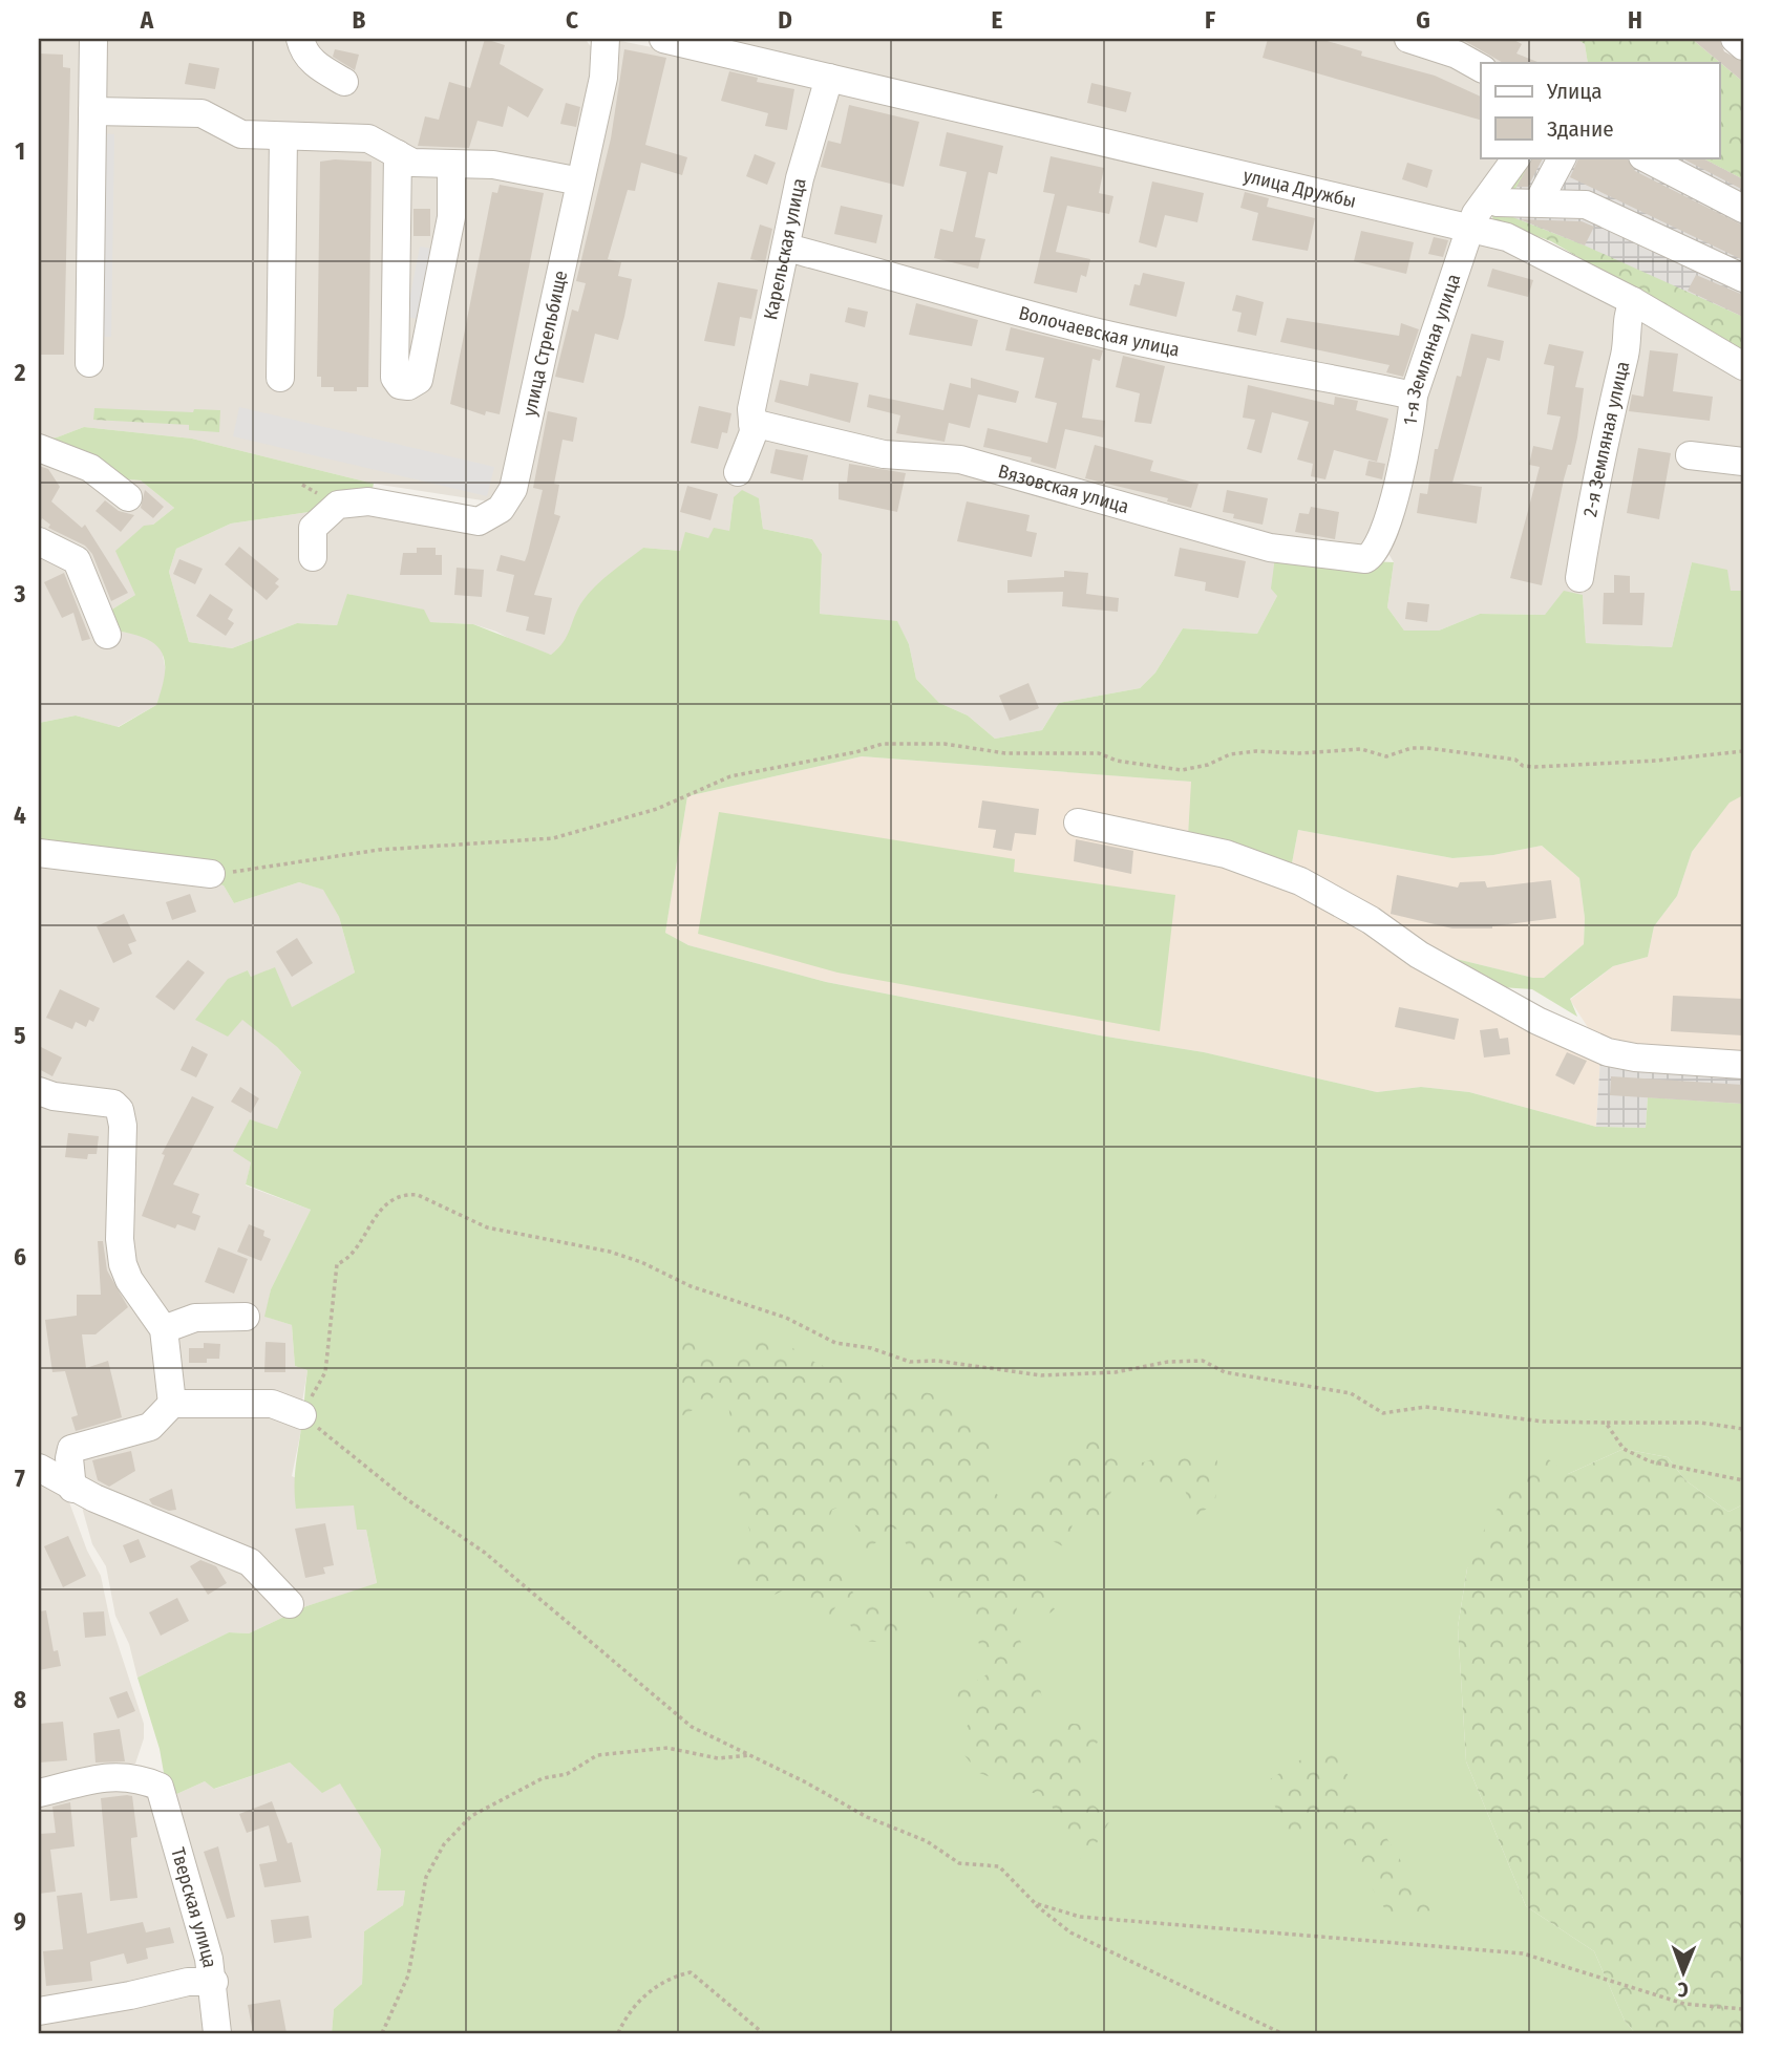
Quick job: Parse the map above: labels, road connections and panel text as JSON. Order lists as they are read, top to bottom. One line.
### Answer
{"streets":{"street":["улица Дружбы","Карельская улица","Волочаевская улица","улица Стрельбище","1-я Земляная улица","2-я Земляная улица","Вязовская улица","Тверская улица"]},"crossings":[["улица Дружбы","Карельская улица"],["улица Дружбы","1-я Земляная улица"],["улица Дружбы","2-я Земляная улица"],["Карельская улица","Волочаевская улица"],["Карельская улица","Вязовская улица"],["Волочаевская улица","1-я Земляная улица"],["1-я Земляная улица","Вязовская улица"]],"legend":["Улица","Здание"],"north":"bottom","grid":{"columns":["A","B","C","D","E","F","G","H"],"rows":["1","2","3","4","5","6","7","8","9"]}}
